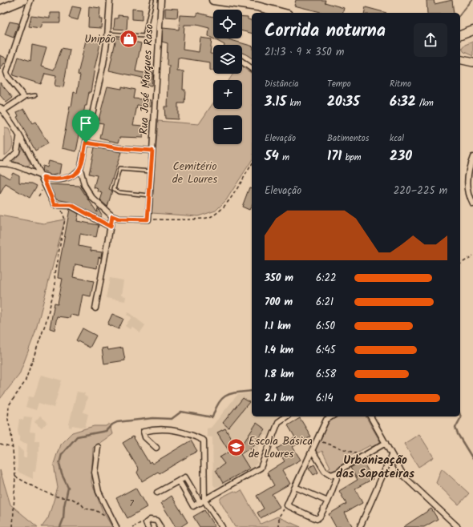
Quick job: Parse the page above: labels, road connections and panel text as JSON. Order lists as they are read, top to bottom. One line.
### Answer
{"streets":{"street":["Rua José Marques Raso"]},"districts":["Urbanização das Sapateiras"],"parks":["Cemitério de Loures"],"places":{"shop":["Unipão"],"school or university":["Escola Básica de Loures"]},"house_numbers":["7"],"page":{"map_buttons":["+","−"],"heading":["Corrida noturna","21:13 · 9 × 350 m"],"stats":[["Distância","3.15 km"],["Tempo","20:35"],["Ritmo","6:32 /km"],["Elevação","54 m"],["Batimentos","171 bpm"],["kcal","230"]],"chart":["Elevação","220–225 m"],"list":[{"name":"350 m","note":"6:22"},{"name":"700 m","note":"6:21"},{"name":"1.1 km","note":"6:50"},{"name":"1.4 km","note":"6:45"},{"name":"1.8 km","note":"6:58"},{"name":"2.1 km","note":"6:14"}]}}
